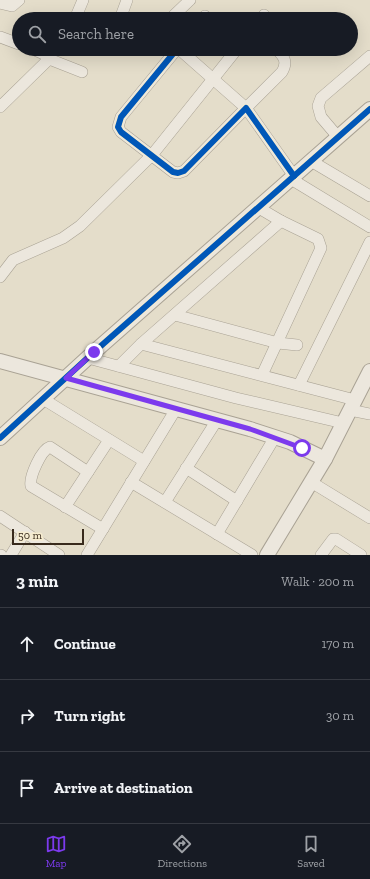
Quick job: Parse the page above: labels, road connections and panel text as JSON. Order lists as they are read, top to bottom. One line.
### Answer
{"scale_bar":"50 m","page":{"search":"Search here","scale":"50 m","heading":["3 min","Walk · 200 m"],"list":[["Continue","170 m"],["Turn right","30 m"],"Arrive at destination"],"nav":["Map","Directions","Saved"]}}
